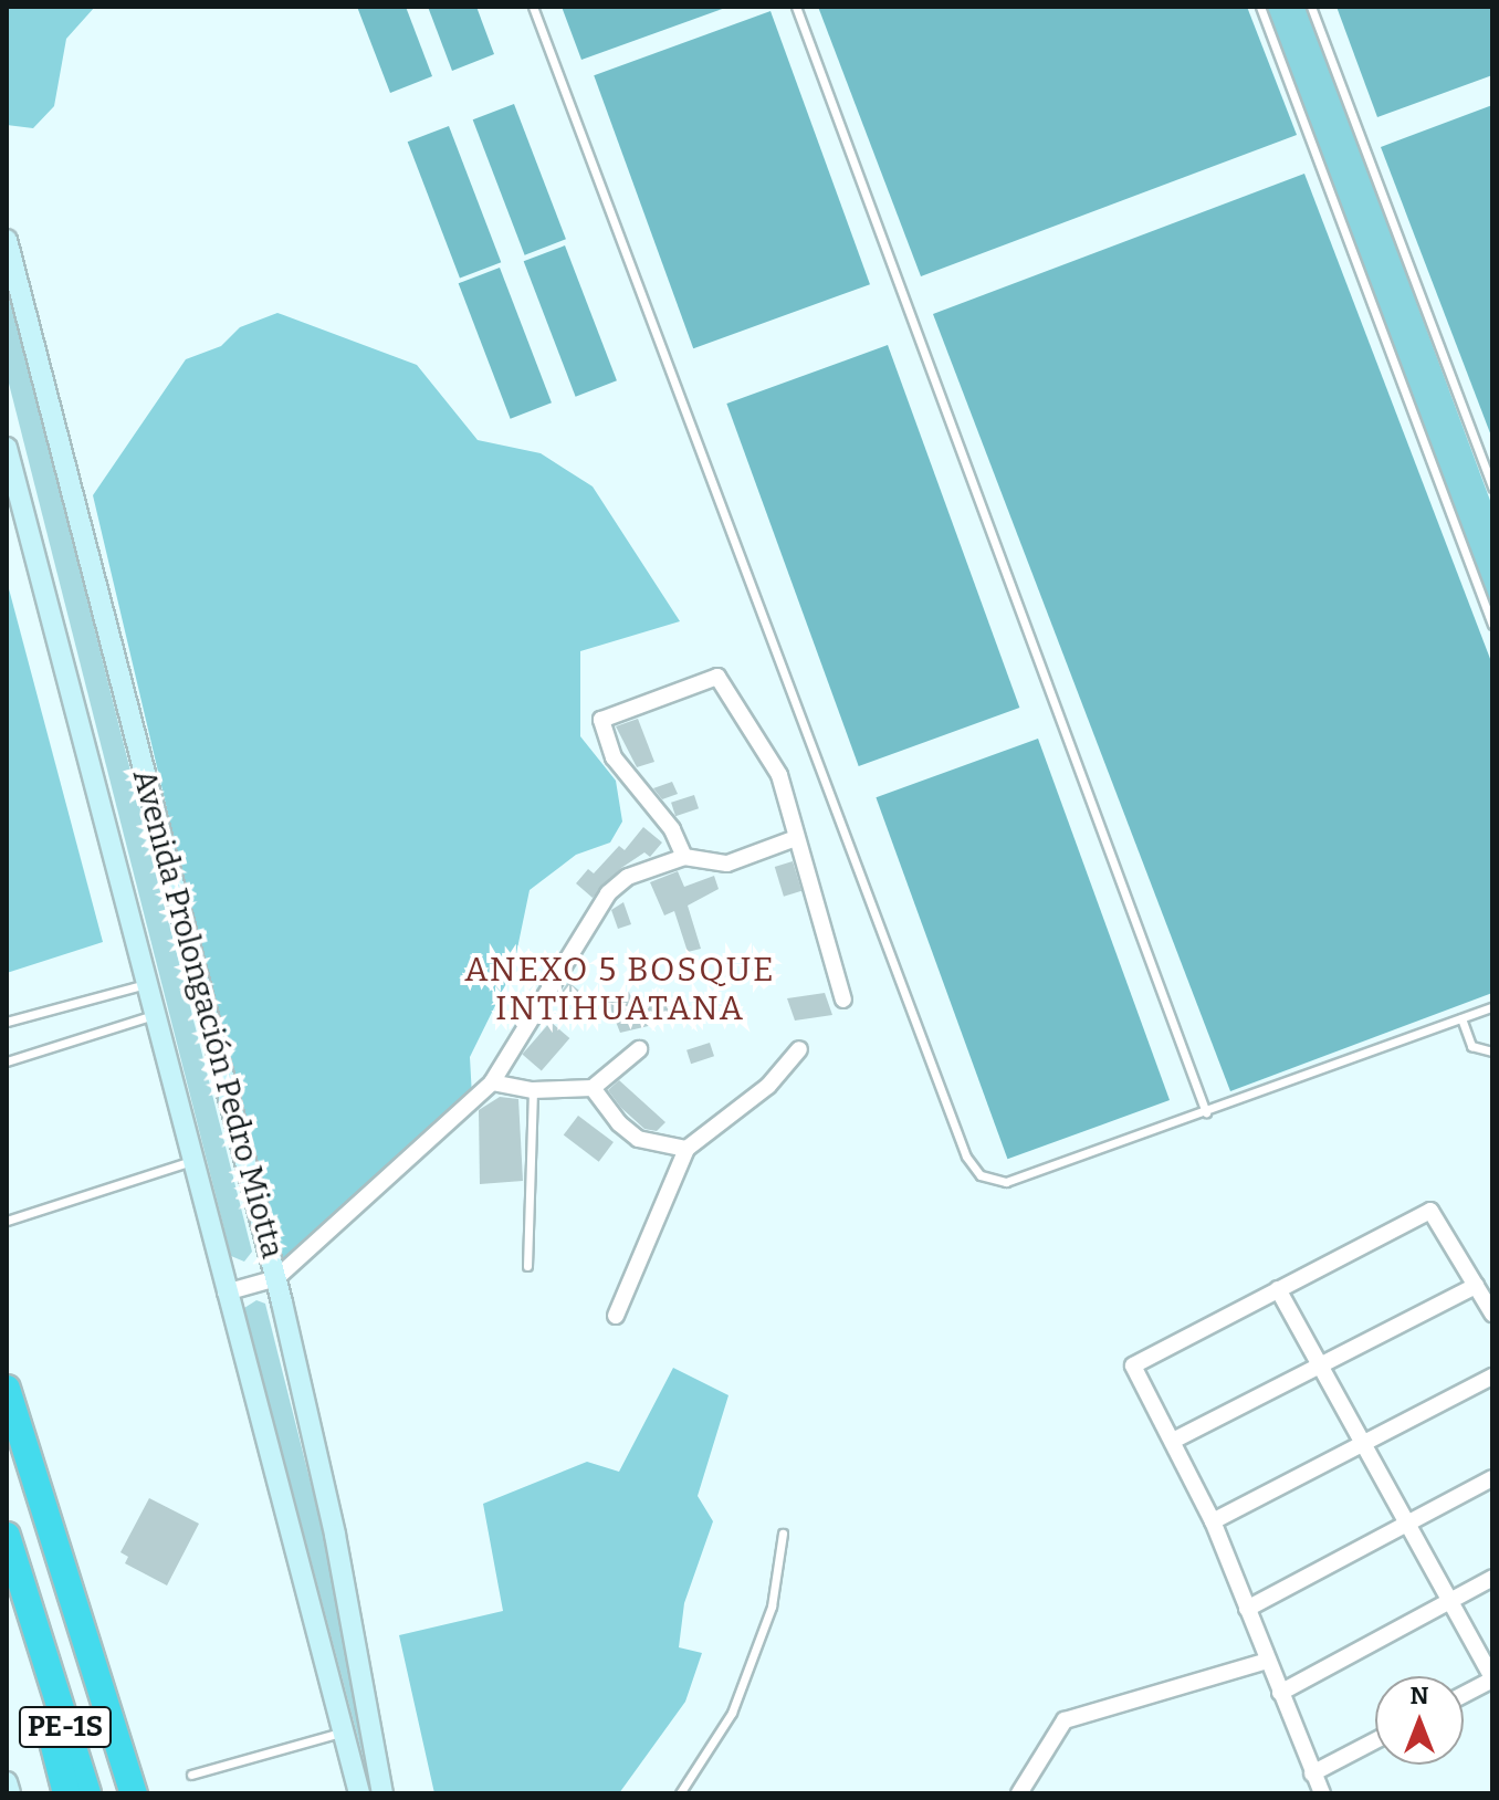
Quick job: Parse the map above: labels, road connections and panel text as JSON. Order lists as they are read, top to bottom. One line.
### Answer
{"streets":{"highway":["PE-1S"],"main road":["Avenida Prolongación Pedro Miotta"]},"districts":["ANEXO 5 BOSQUE INTIHUATANA"],"north":"top"}
